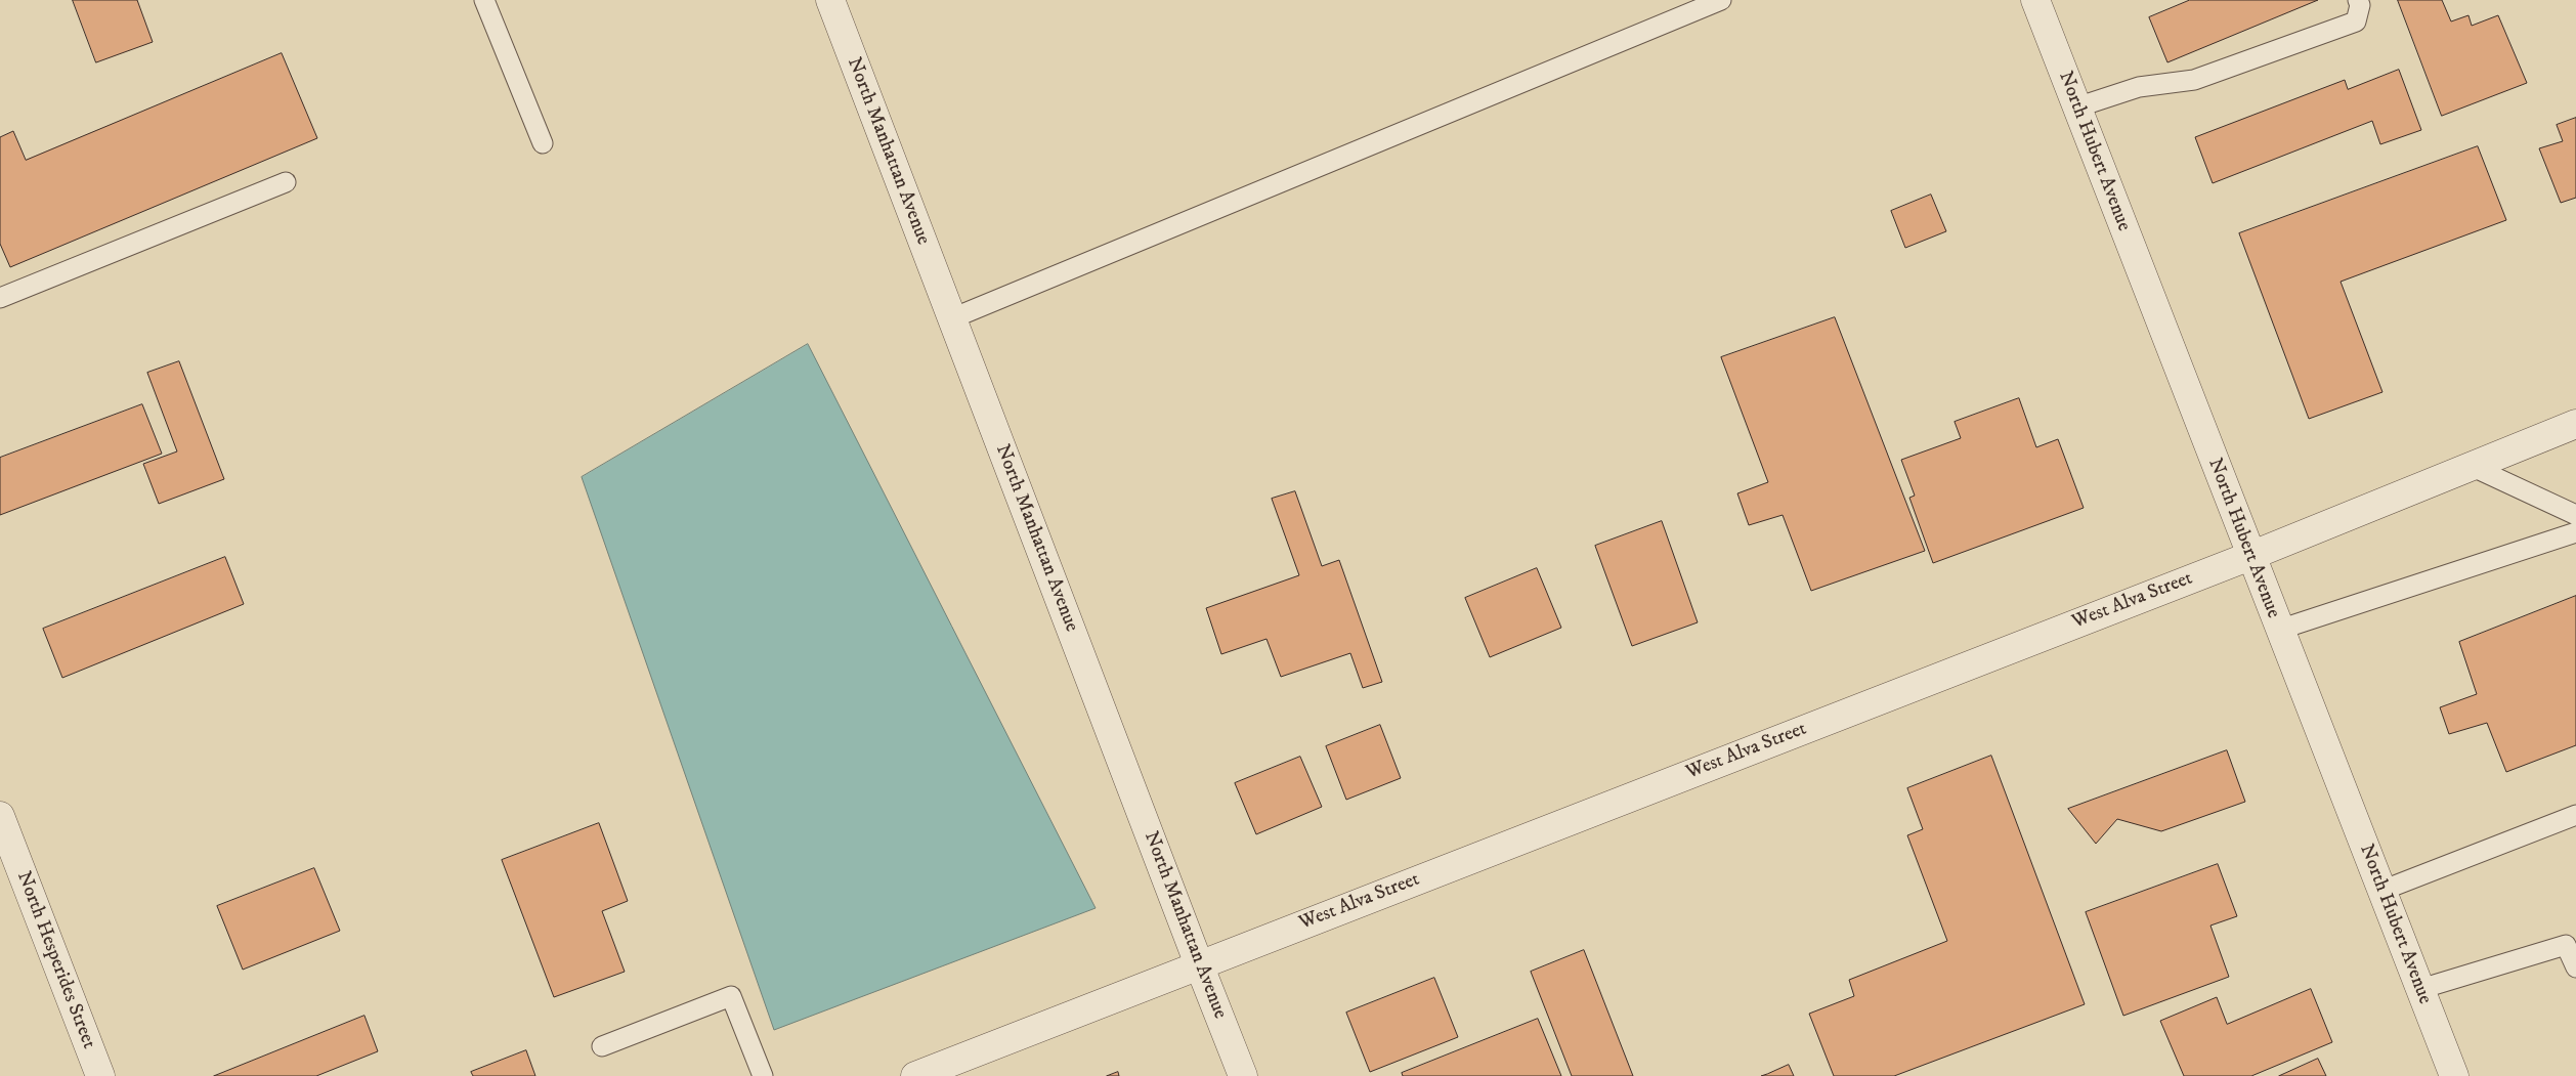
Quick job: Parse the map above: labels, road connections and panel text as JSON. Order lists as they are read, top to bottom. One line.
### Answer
{"streets":{"street":["North Manhattan Avenue","North Hubert Avenue","West Alva Street","North Hesperides Street"]},"crossings":[["North Manhattan Avenue","West Alva Street"],["North Hubert Avenue","West Alva Street"]]}
